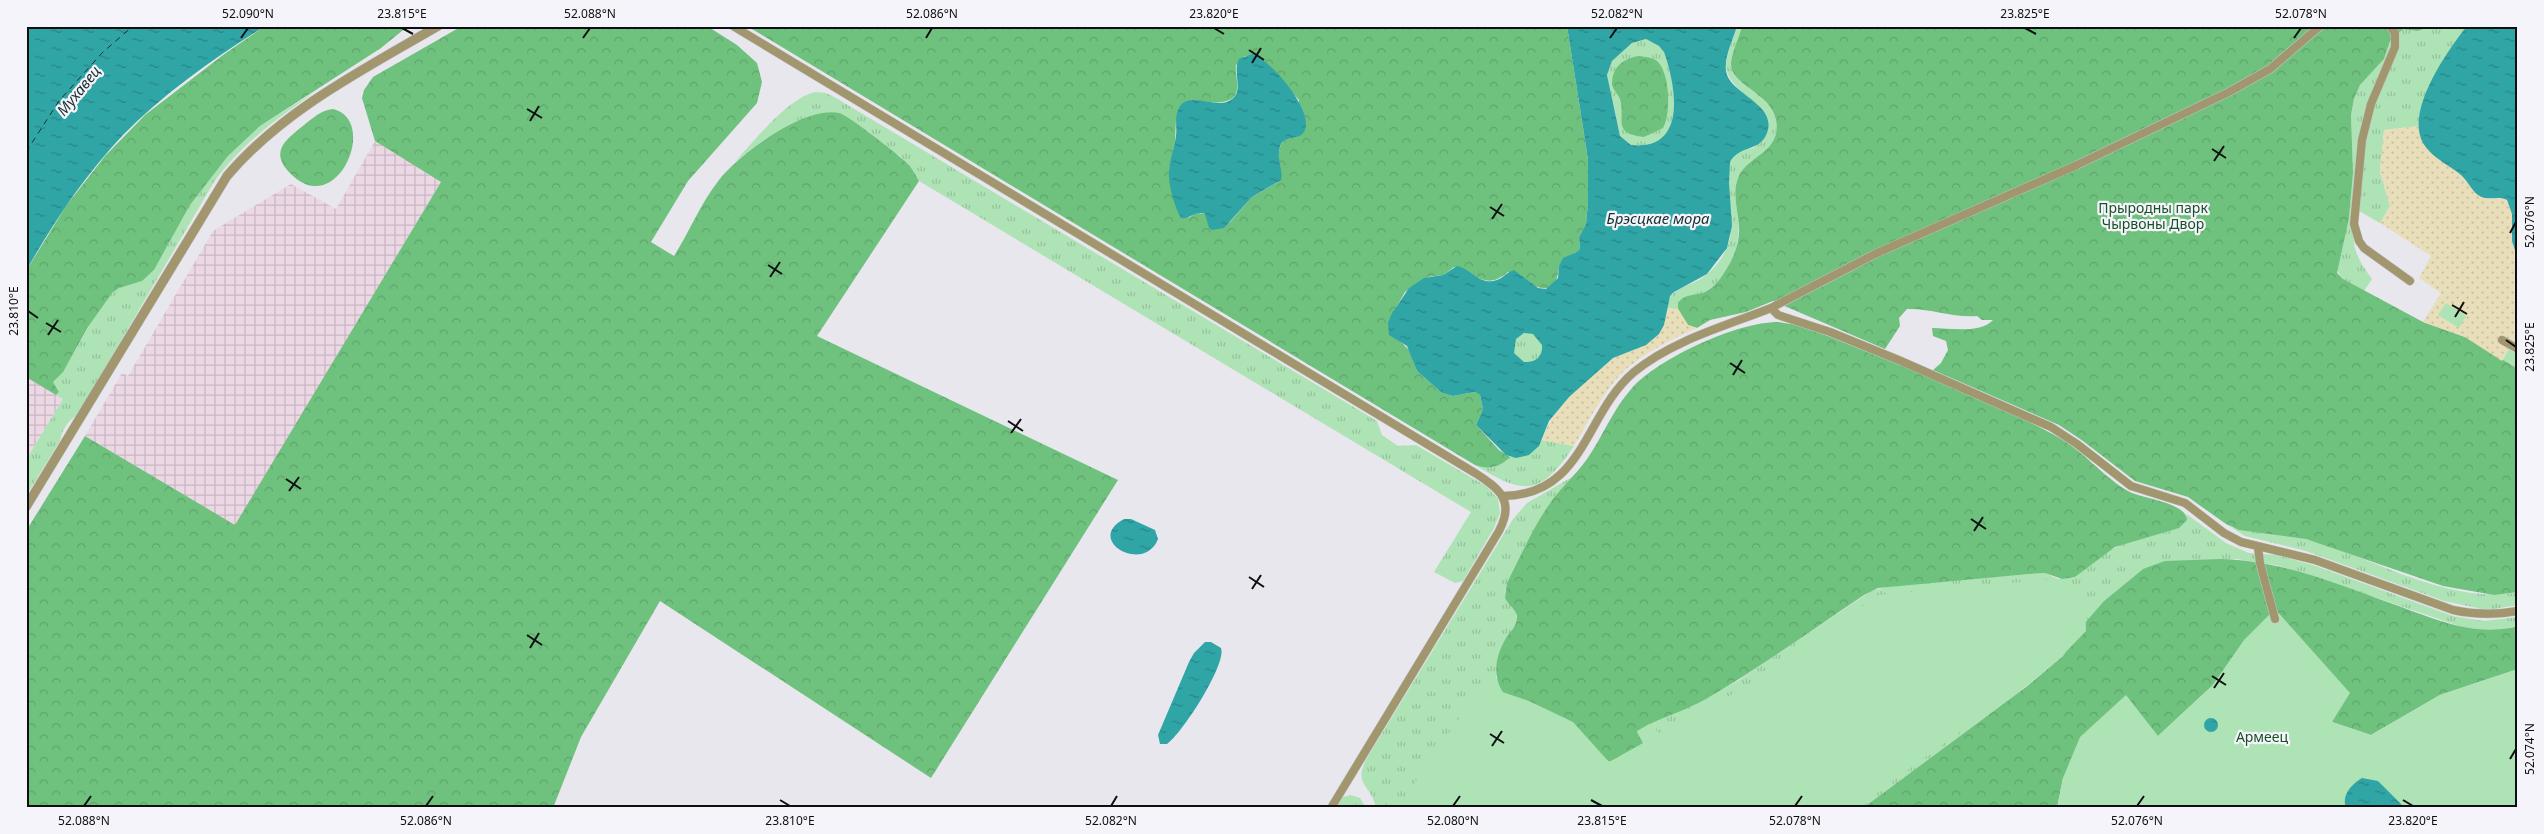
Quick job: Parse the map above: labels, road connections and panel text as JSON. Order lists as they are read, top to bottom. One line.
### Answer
{"water":["Мухавец","Брэсцкае мора"],"parks":["Прыродны парк Чырвоны Двор","Армеец"],"coordinates":["52.090°N","23.815°E","52.088°N","52.086°N","23.820°E","52.082°N","23.825°E","52.078°N","52.076°N","23.810°E","52.074°N","52.080°N"]}
